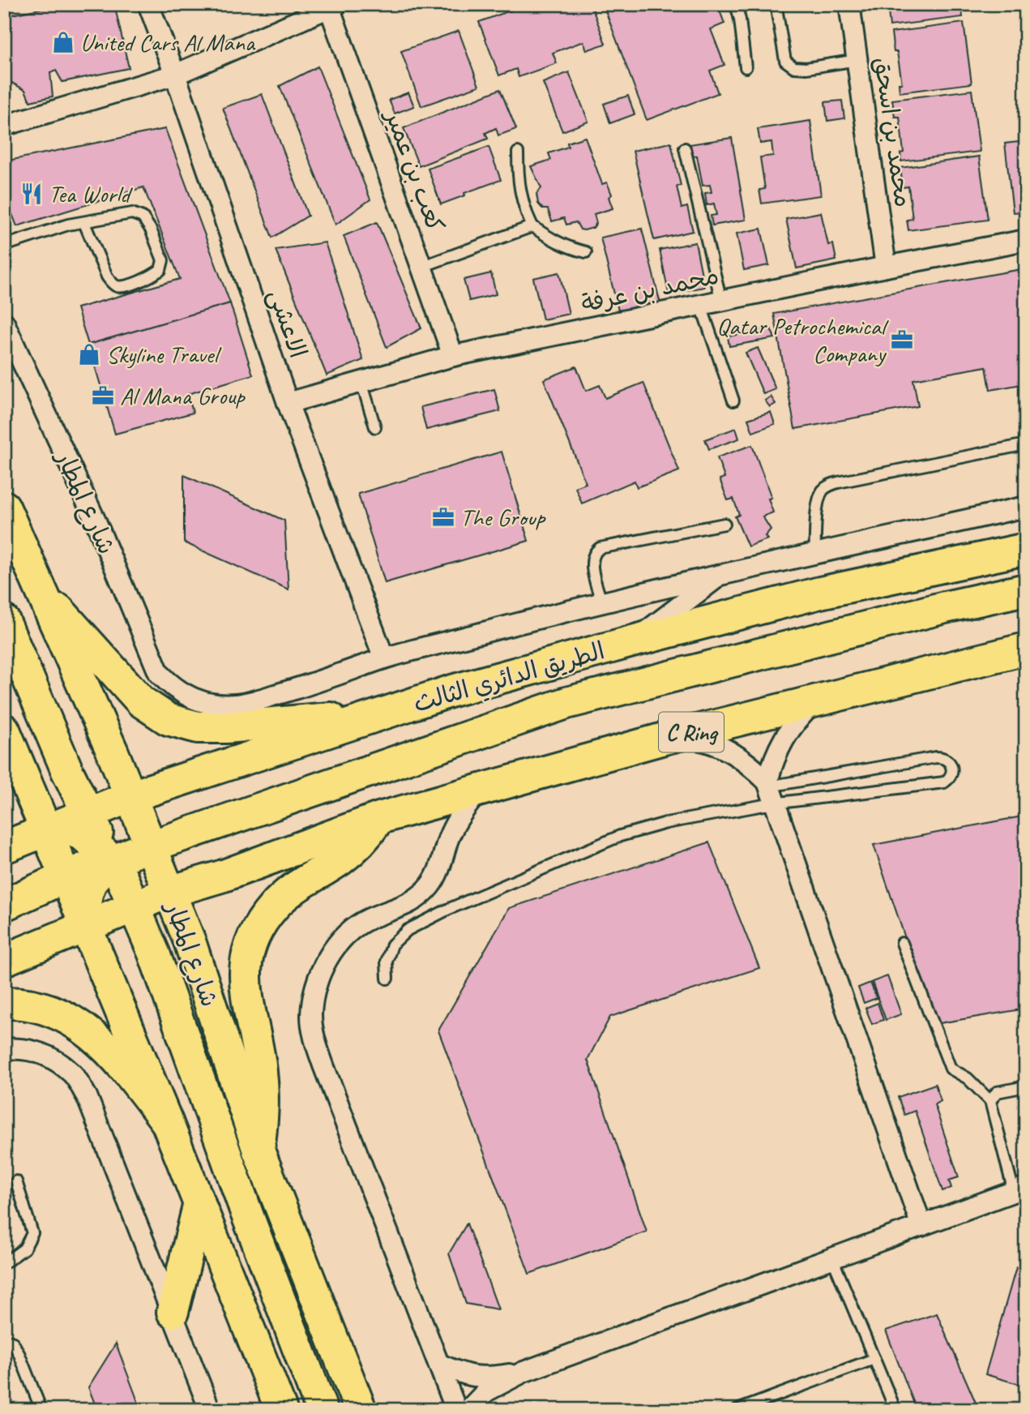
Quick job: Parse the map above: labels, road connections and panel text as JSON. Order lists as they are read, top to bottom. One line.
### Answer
{"streets":{"main road":["شارع المطار","الطريق الدائري الثالث","C Ring"],"street":["محمد بن اسحق","كعب بن عمير","محمد بن عرفة","الاعشى"]},"crossings":[["محمد بن اسحق","محمد بن عرفة"],["كعب بن عمير","محمد بن عرفة"],["محمد بن عرفة","الاعشى"],["الاعشى","الطريق الدائري الثالث"],["شارع المطار","الطريق الدائري الثالث"],["شارع المطار","C Ring"]],"places":{"shop":["United Cars Al Mana","Skyline Travel"],"restaurant":["Tea World"],"office":["Qatar Petrochemical Company","Al Mana Group","The Group"]}}
